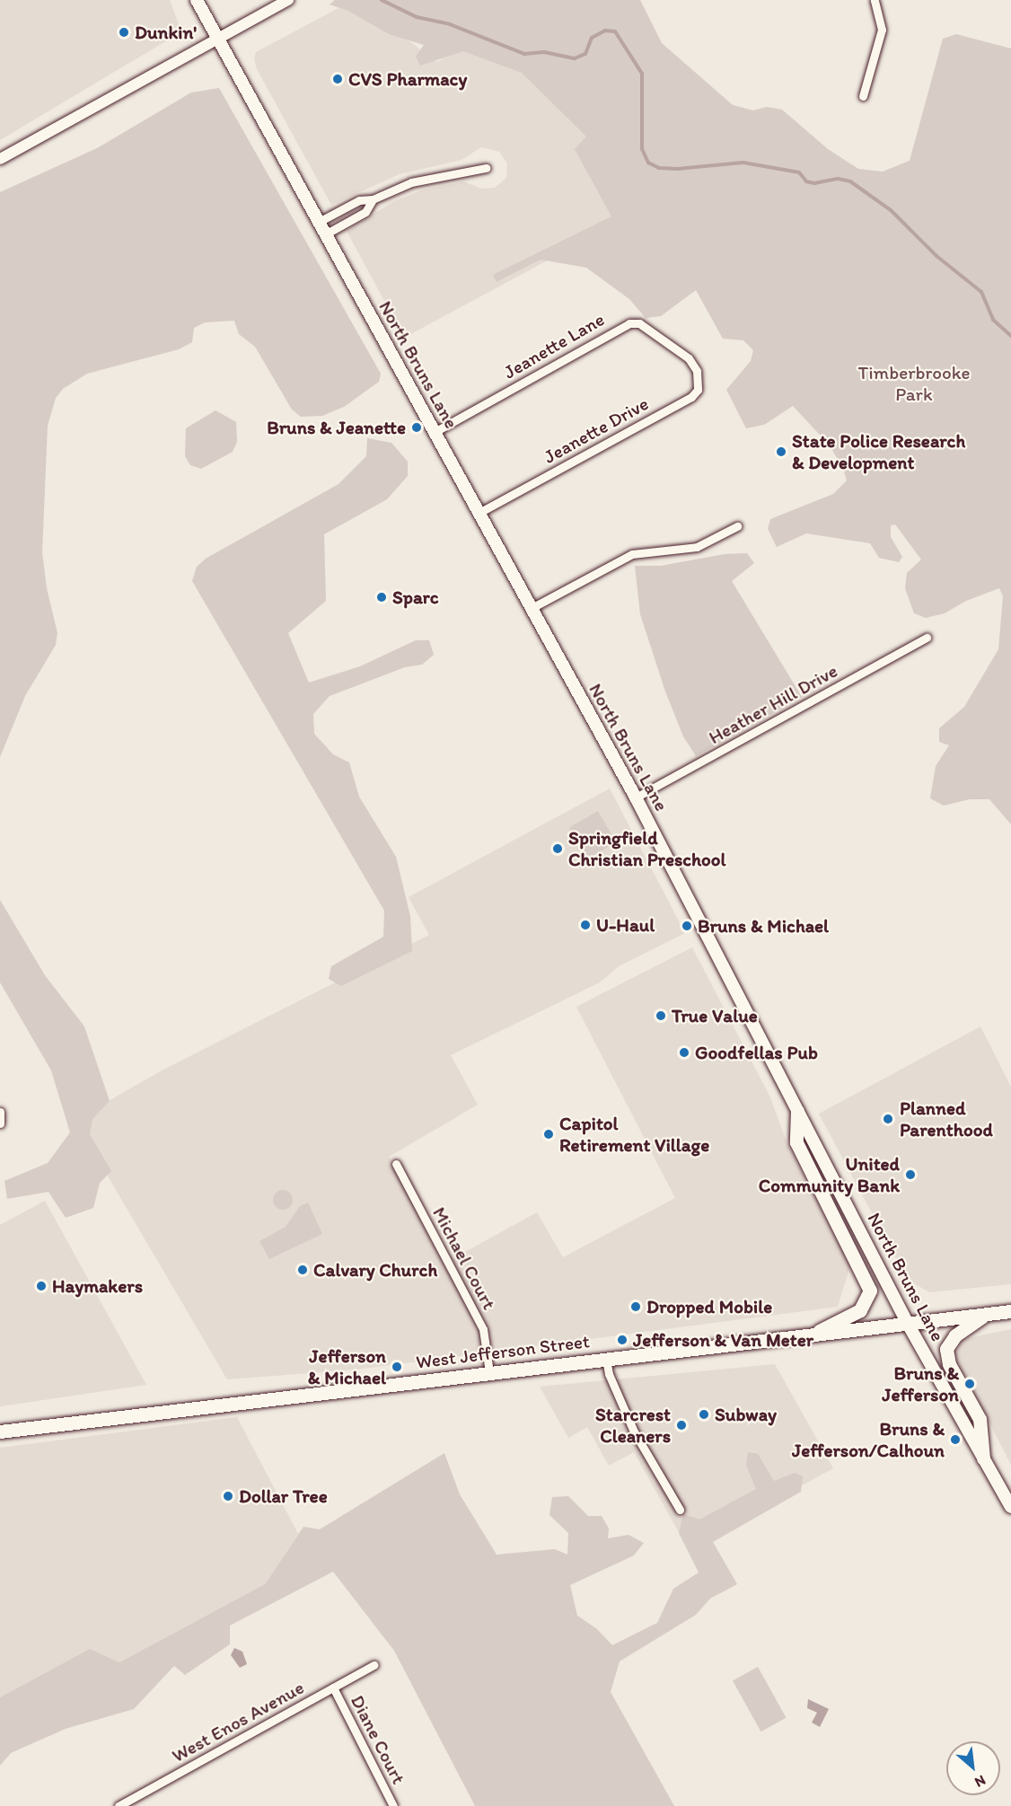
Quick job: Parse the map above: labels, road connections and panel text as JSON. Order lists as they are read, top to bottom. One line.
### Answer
{"streets":{"main road":["North Bruns Lane","West Jefferson Street"],"street":["Jeanette Lane","Jeanette Drive","Heather Hill Drive","Michael Court","West Enos Avenue","Diane Court"]},"crossings":[["Jeanette Lane","North Bruns Lane"],["Jeanette Lane","Jeanette Drive"],["North Bruns Lane","Jeanette Drive"],["North Bruns Lane","Heather Hill Drive"],["North Bruns Lane","West Jefferson Street"],["Michael Court","West Jefferson Street"],["West Enos Avenue","Diane Court"]],"parks":["Timberbrooke Park"],"places":["Dunkin'","CVS Pharmacy","Bruns & Jeanette","State Police Research & Development","Sparc","Springfield Christian Preschool","U-Haul","Bruns & Michael","True Value","Goodfellas Pub","Planned Parenthood","Capitol Retirement Village","United Community Bank","Calvary Church","Haymakers","Dropped Mobile","Jefferson & Van Meter","Jefferson & Michael","Bruns & Jefferson","Subway","Starcrest Cleaners","Bruns & Jefferson/Calhoun","Dollar Tree"],"north":"bottom right"}
